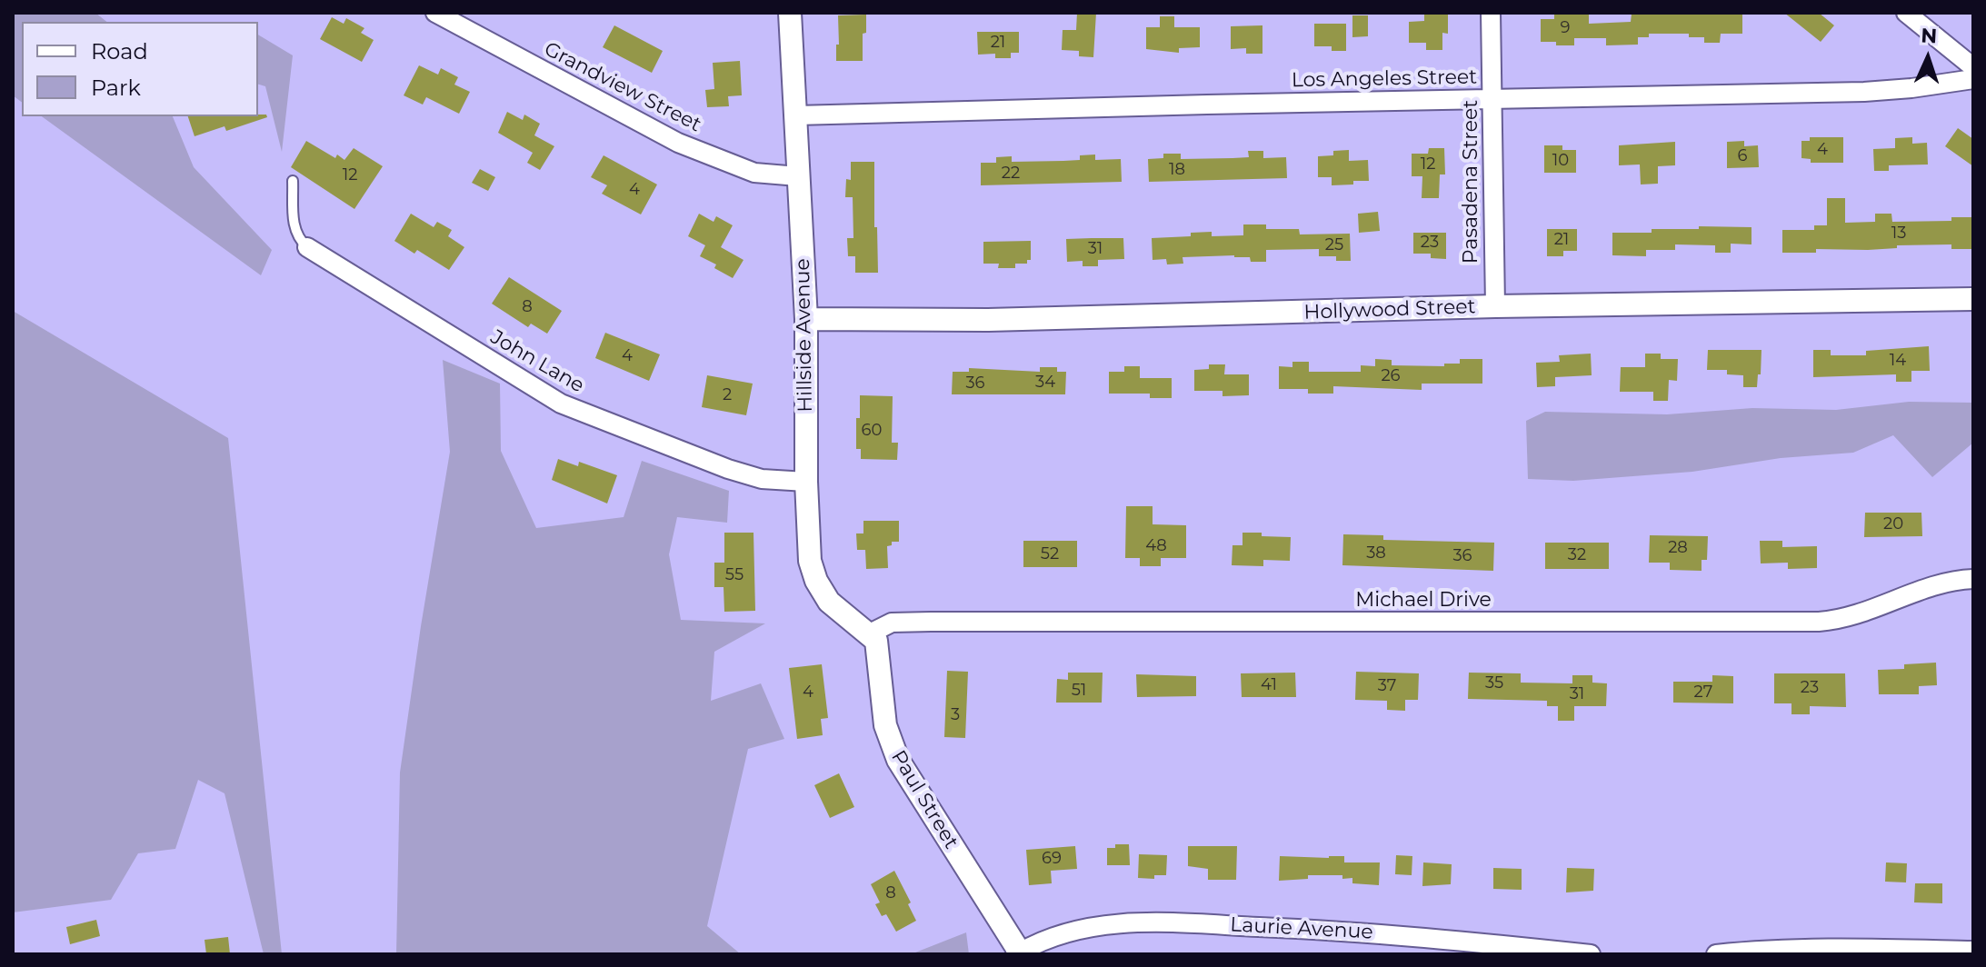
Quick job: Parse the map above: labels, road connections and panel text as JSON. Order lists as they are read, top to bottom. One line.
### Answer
{"streets":{"street":["Los Angeles Street","Grandview Street","Pasadena Street","Hollywood Street","Hillside Avenue","John Lane","Michael Drive","Paul Street","Laurie Avenue"]},"crossings":[["Los Angeles Street","Pasadena Street"],["Los Angeles Street","Hillside Avenue"],["Grandview Street","Hillside Avenue"],["Pasadena Street","Hollywood Street"],["Hollywood Street","Hillside Avenue"],["Hillside Avenue","John Lane"],["Hillside Avenue","Michael Drive"],["Hillside Avenue","Paul Street"],["Michael Drive","Paul Street"],["Paul Street","Laurie Avenue"]],"house_numbers":["9","21","4","6","10","12","18","22","12","4","13","21","23","25","31","8","4","14","26","34","36","2","60","20","48","28","38","52","32","36","55","35","41","37","23","51","4","27","31","3","69","8"],"legend":["Road","Park"],"north":"top"}
